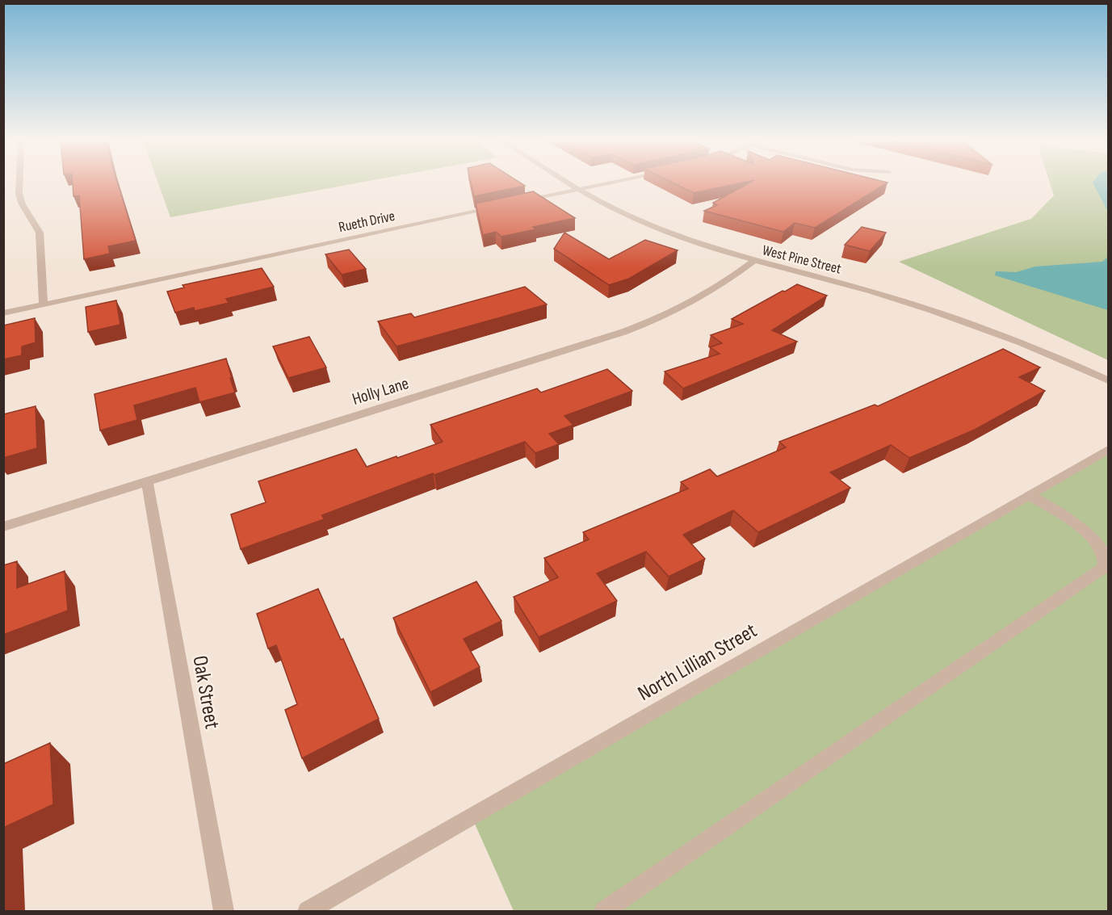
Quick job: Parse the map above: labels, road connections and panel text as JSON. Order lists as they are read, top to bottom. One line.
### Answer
{"streets":{"street":["Rueth Drive","West Pine Street","Holly Lane","North Lillian Street","Oak Street"]},"crossings":[["West Pine Street","Holly Lane"],["Holly Lane","Oak Street"]]}
